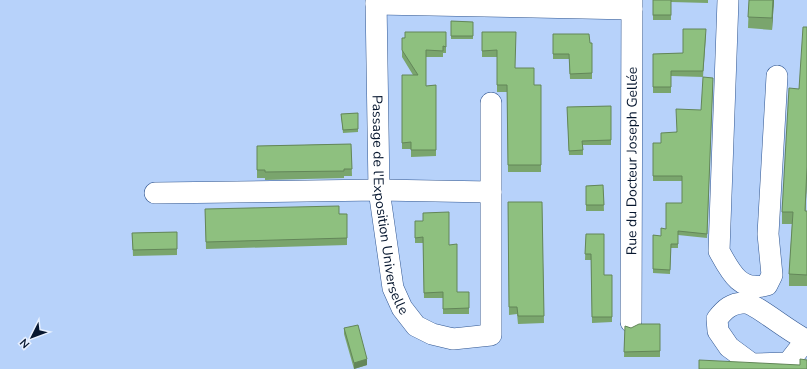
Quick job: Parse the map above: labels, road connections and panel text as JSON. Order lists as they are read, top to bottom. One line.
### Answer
{"streets":{"street":["Rue du Docteur Joseph Gellée","Passage de l'Exposition Universelle"]},"north":"bottom left"}
